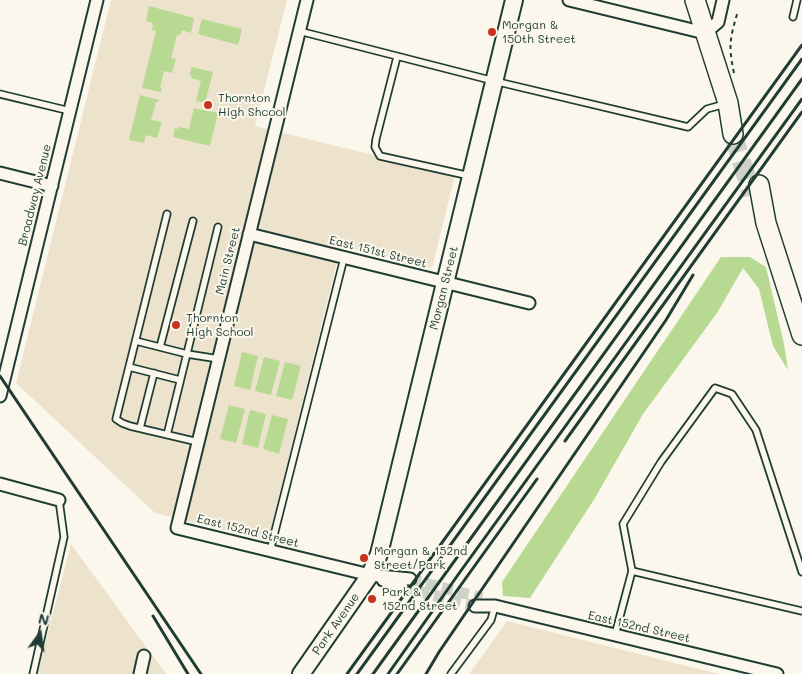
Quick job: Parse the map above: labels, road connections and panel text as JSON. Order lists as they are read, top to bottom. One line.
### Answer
{"streets":{"street":["Broadway Avenue","East 151st Street","Main Street","Morgan Street","East 152nd Street","Park Avenue"]},"crossings":[["East 151st Street","Main Street"],["East 151st Street","Morgan Street"],["Main Street","East 152nd Street"],["Morgan Street","East 152nd Street"],["Morgan Street","Park Avenue"],["East 152nd Street","Park Avenue"]],"places":["Morgan & 150th Street","Thornton High Shcool","Thornton High School","Morgan & 152nd Street/Park","Park & 152nd Street"],"north":"top"}
